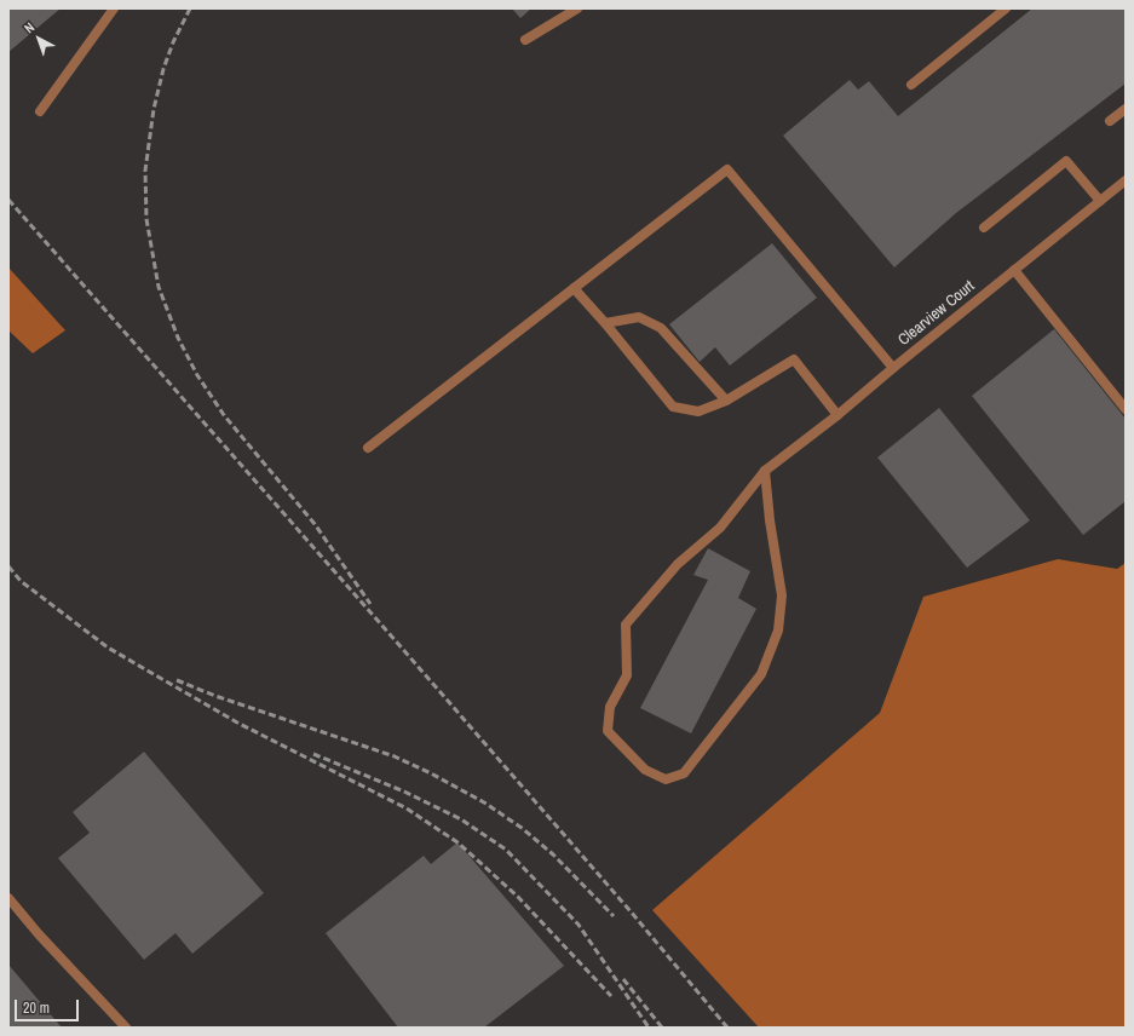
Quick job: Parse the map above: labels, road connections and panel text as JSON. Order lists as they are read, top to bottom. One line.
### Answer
{"streets":{"street":["Clearview Court"]},"scale_bar":"20 m","north":"top left"}
